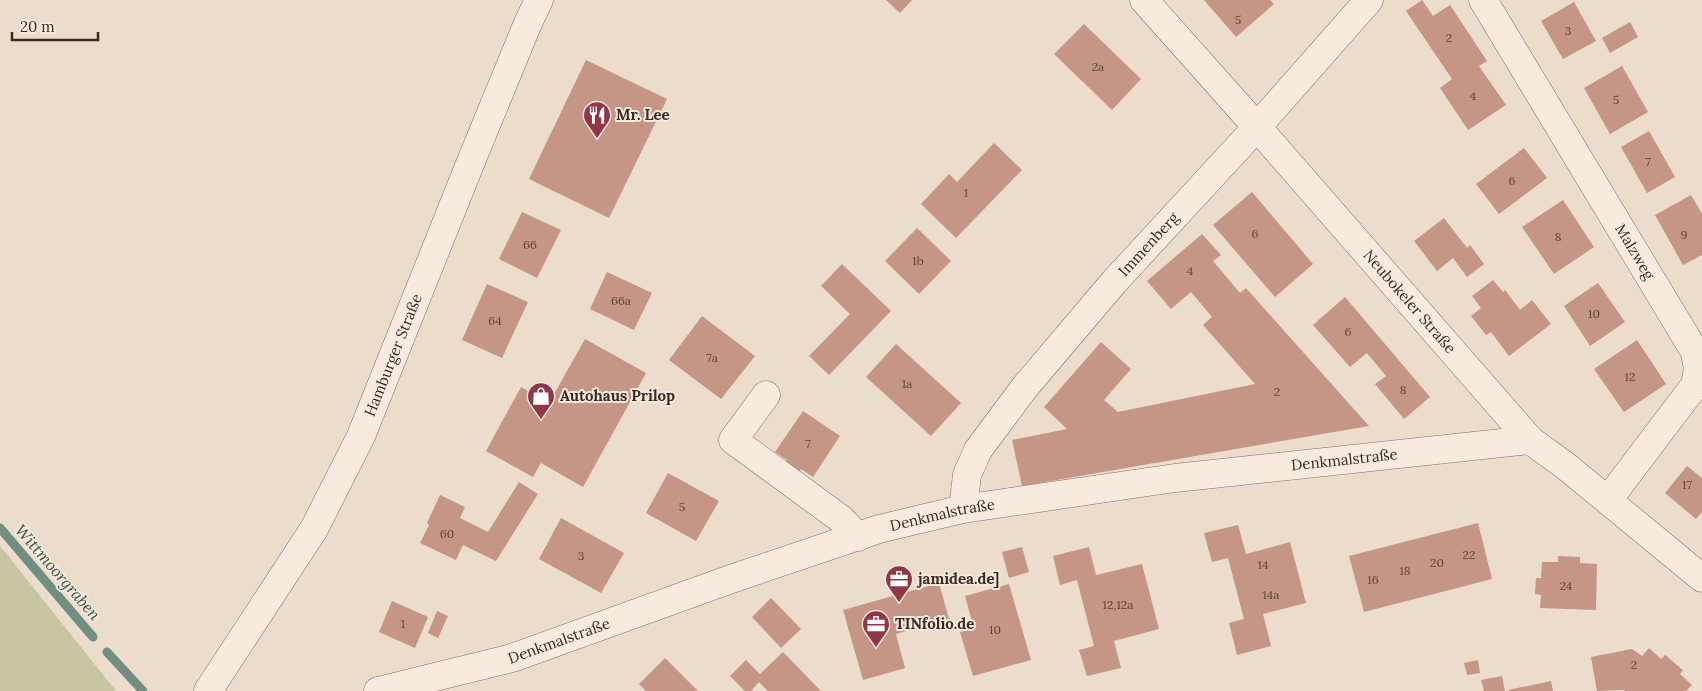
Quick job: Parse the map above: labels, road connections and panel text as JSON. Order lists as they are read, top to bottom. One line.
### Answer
{"streets":{"street":["Immenberg","Malzweg","Neubokeler Straße","Hamburger Straße","Denkmalstraße"]},"crossings":[["Immenberg","Neubokeler Straße"],["Immenberg","Denkmalstraße"],["Malzweg","Neubokeler Straße"],["Neubokeler Straße","Denkmalstraße"]],"water":["Wittmoorgraben"],"places":{"restaurant":["Mr. Lee"],"shop":["Autohaus Prilop"],"office":["jamidea.de]","TINfolio.de"]},"house_numbers":["5","3","2","2a","4","5","7","6","1","6","9","8","66","1b","4","66a","10","64","6","7a","12","1a","8","2","7","17","5","60","22","3","20","14","18","16","24","14a","12,12a","1","10","2"],"scale_bar":"20 m"}
